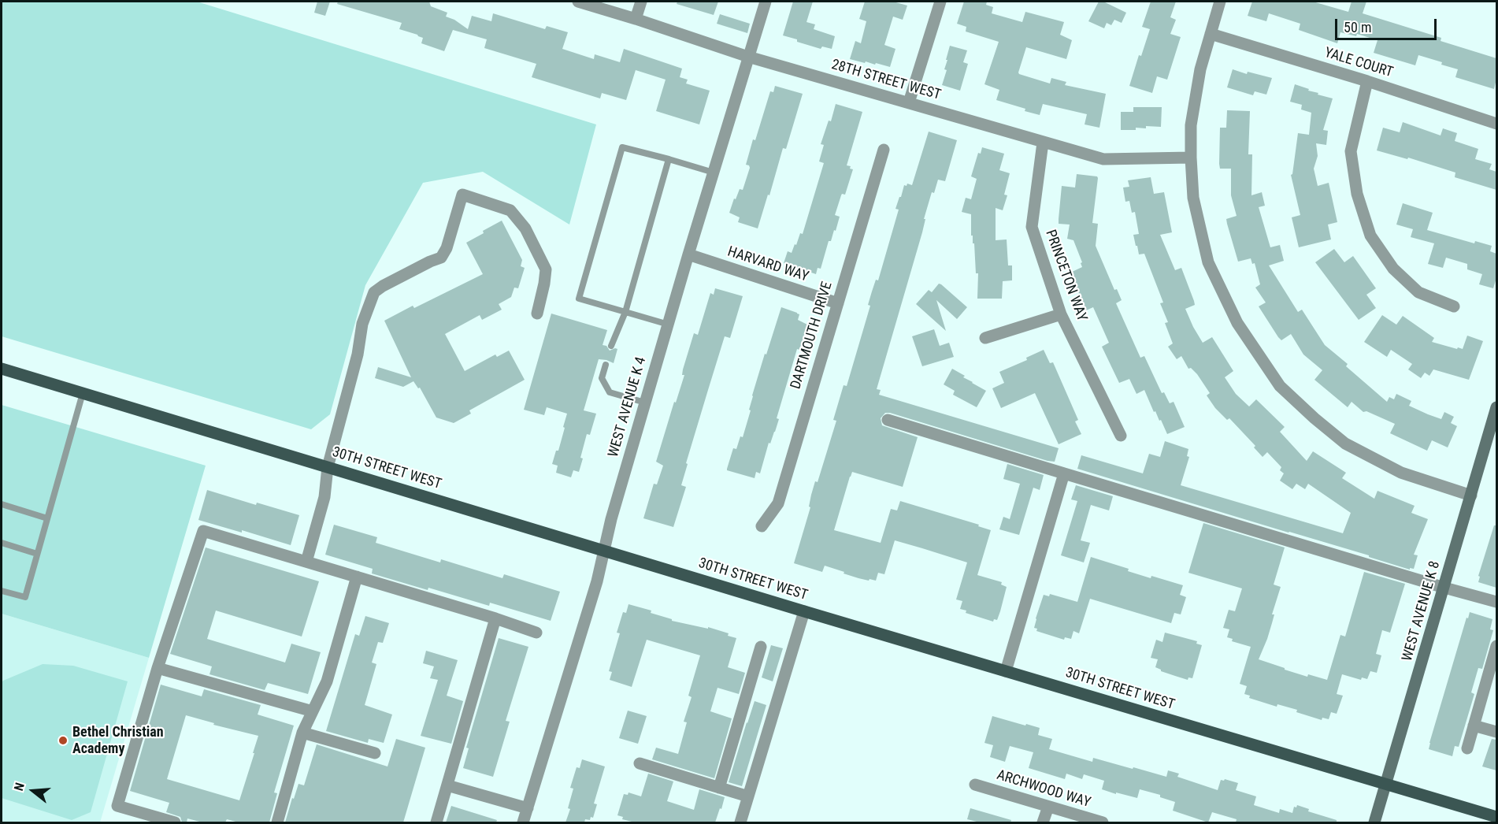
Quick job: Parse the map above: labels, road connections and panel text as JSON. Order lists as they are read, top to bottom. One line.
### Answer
{"streets":{"main road":["30TH STREET WEST"],"street":["YALE COURT","28TH STREET WEST","HARVARD WAY","PRINCETON WAY","DARTMOUTH DRIVE","WEST AVENUE K 4","WEST AVENUE K 8","ARCHWOOD WAY"]},"crossings":[["28TH STREET WEST","PRINCETON WAY"],["28TH STREET WEST","WEST AVENUE K 4"],["HARVARD WAY","DARTMOUTH DRIVE"],["HARVARD WAY","WEST AVENUE K 4"],["WEST AVENUE K 4","30TH STREET WEST"],["30TH STREET WEST","WEST AVENUE K 8"]],"places":["Bethel Christian Academy"],"scale_bar":"50 m","north":"left"}
